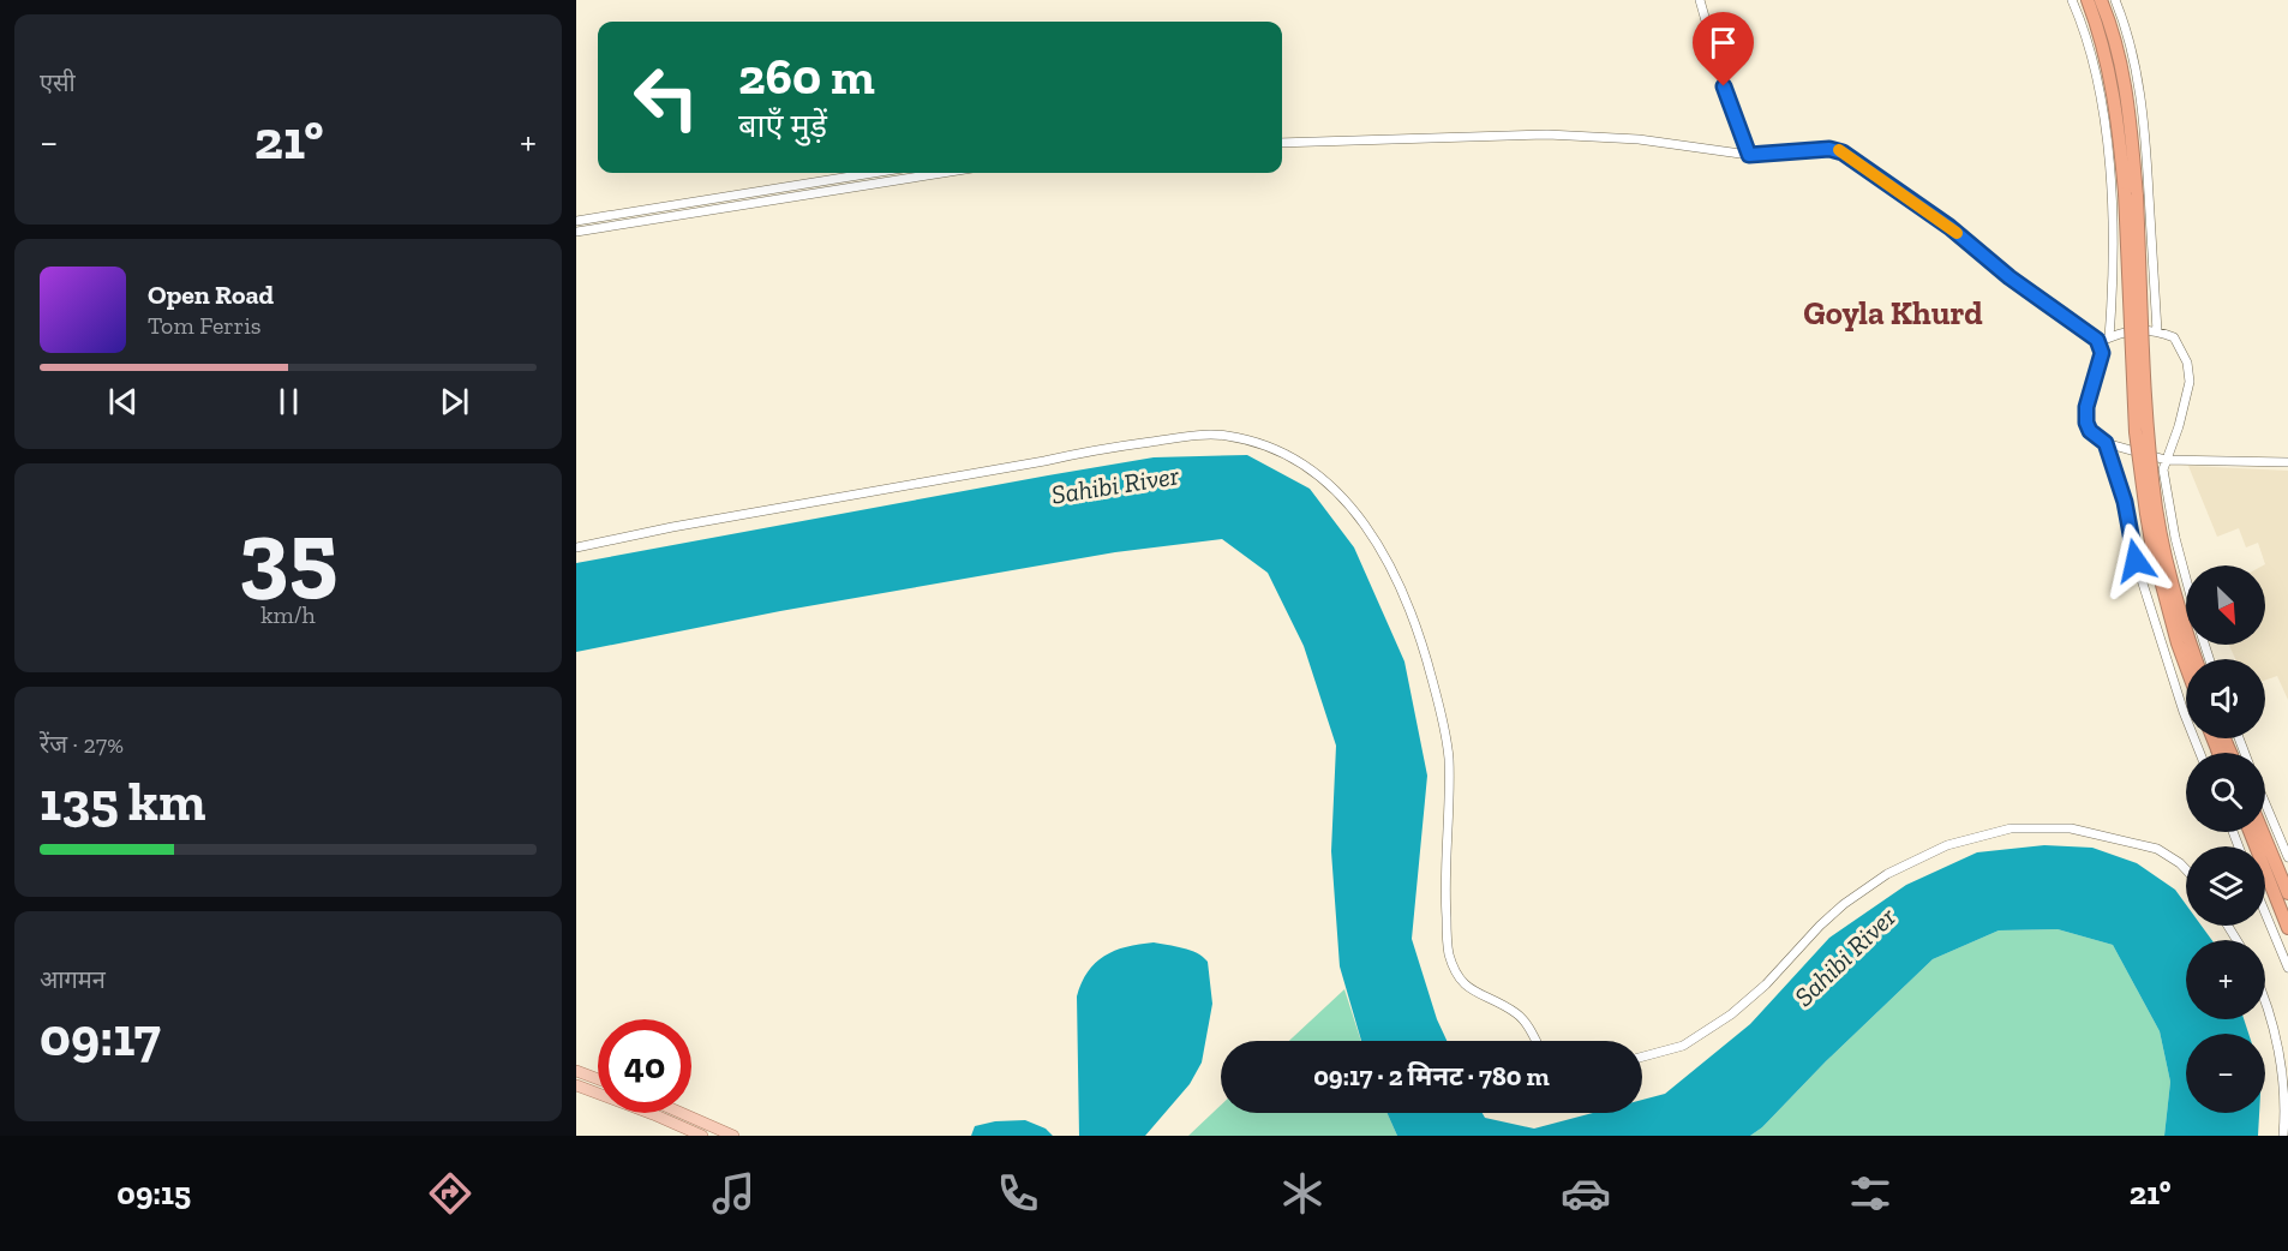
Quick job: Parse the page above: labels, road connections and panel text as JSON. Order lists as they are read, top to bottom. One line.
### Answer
{"districts":["Goyla Khurd"],"water":["Sahibi River"],"north":"bottom right","page":{"tile":["एसी",["35","km/h"],["रेंज · 27%","135 km"],["आगमन","09:17"]],"turn":["260 m","बाएँ मुड़ें"],"heat":["−","21°","+"],"song":["Open Road","Tom Ferris"],"map_buttons":["+","−"],"limit":"40","trip":"09:17 · 2 मिनट · 780 m","tabs":["09:15","21°"]}}
